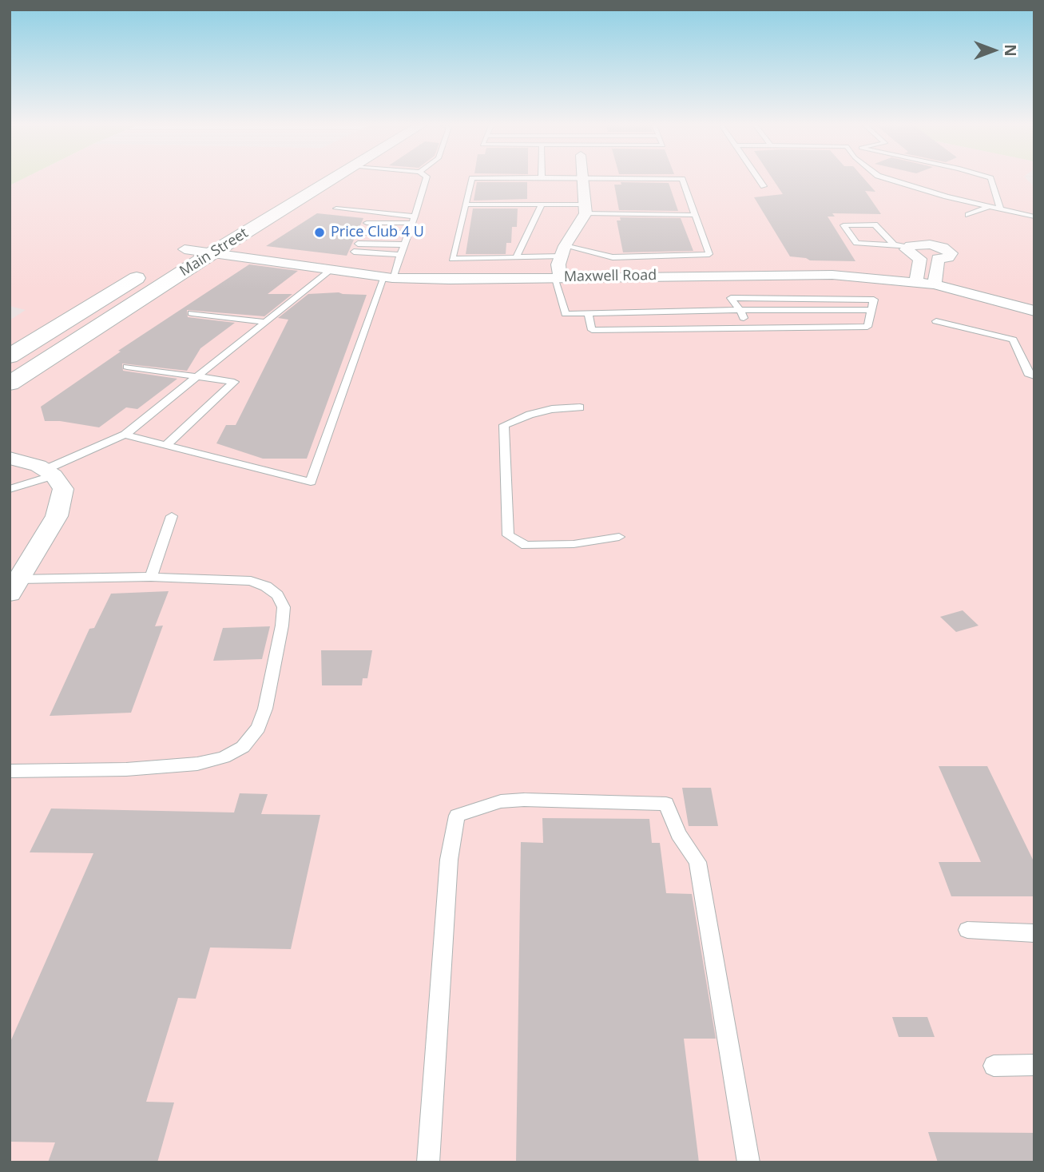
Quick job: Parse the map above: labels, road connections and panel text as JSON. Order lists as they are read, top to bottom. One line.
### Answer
{"streets":{"main road":["Main Street"],"street":["Maxwell Road"]},"crossings":[["Main Street","Maxwell Road"]],"places":["Price Club 4 U"],"north":"right"}
